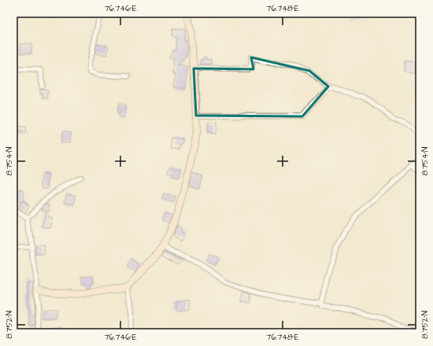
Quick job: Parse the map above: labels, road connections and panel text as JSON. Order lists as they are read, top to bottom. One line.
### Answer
{"coordinates":["76.746°E","76.748°E","8.754°N","8.752°N"]}
